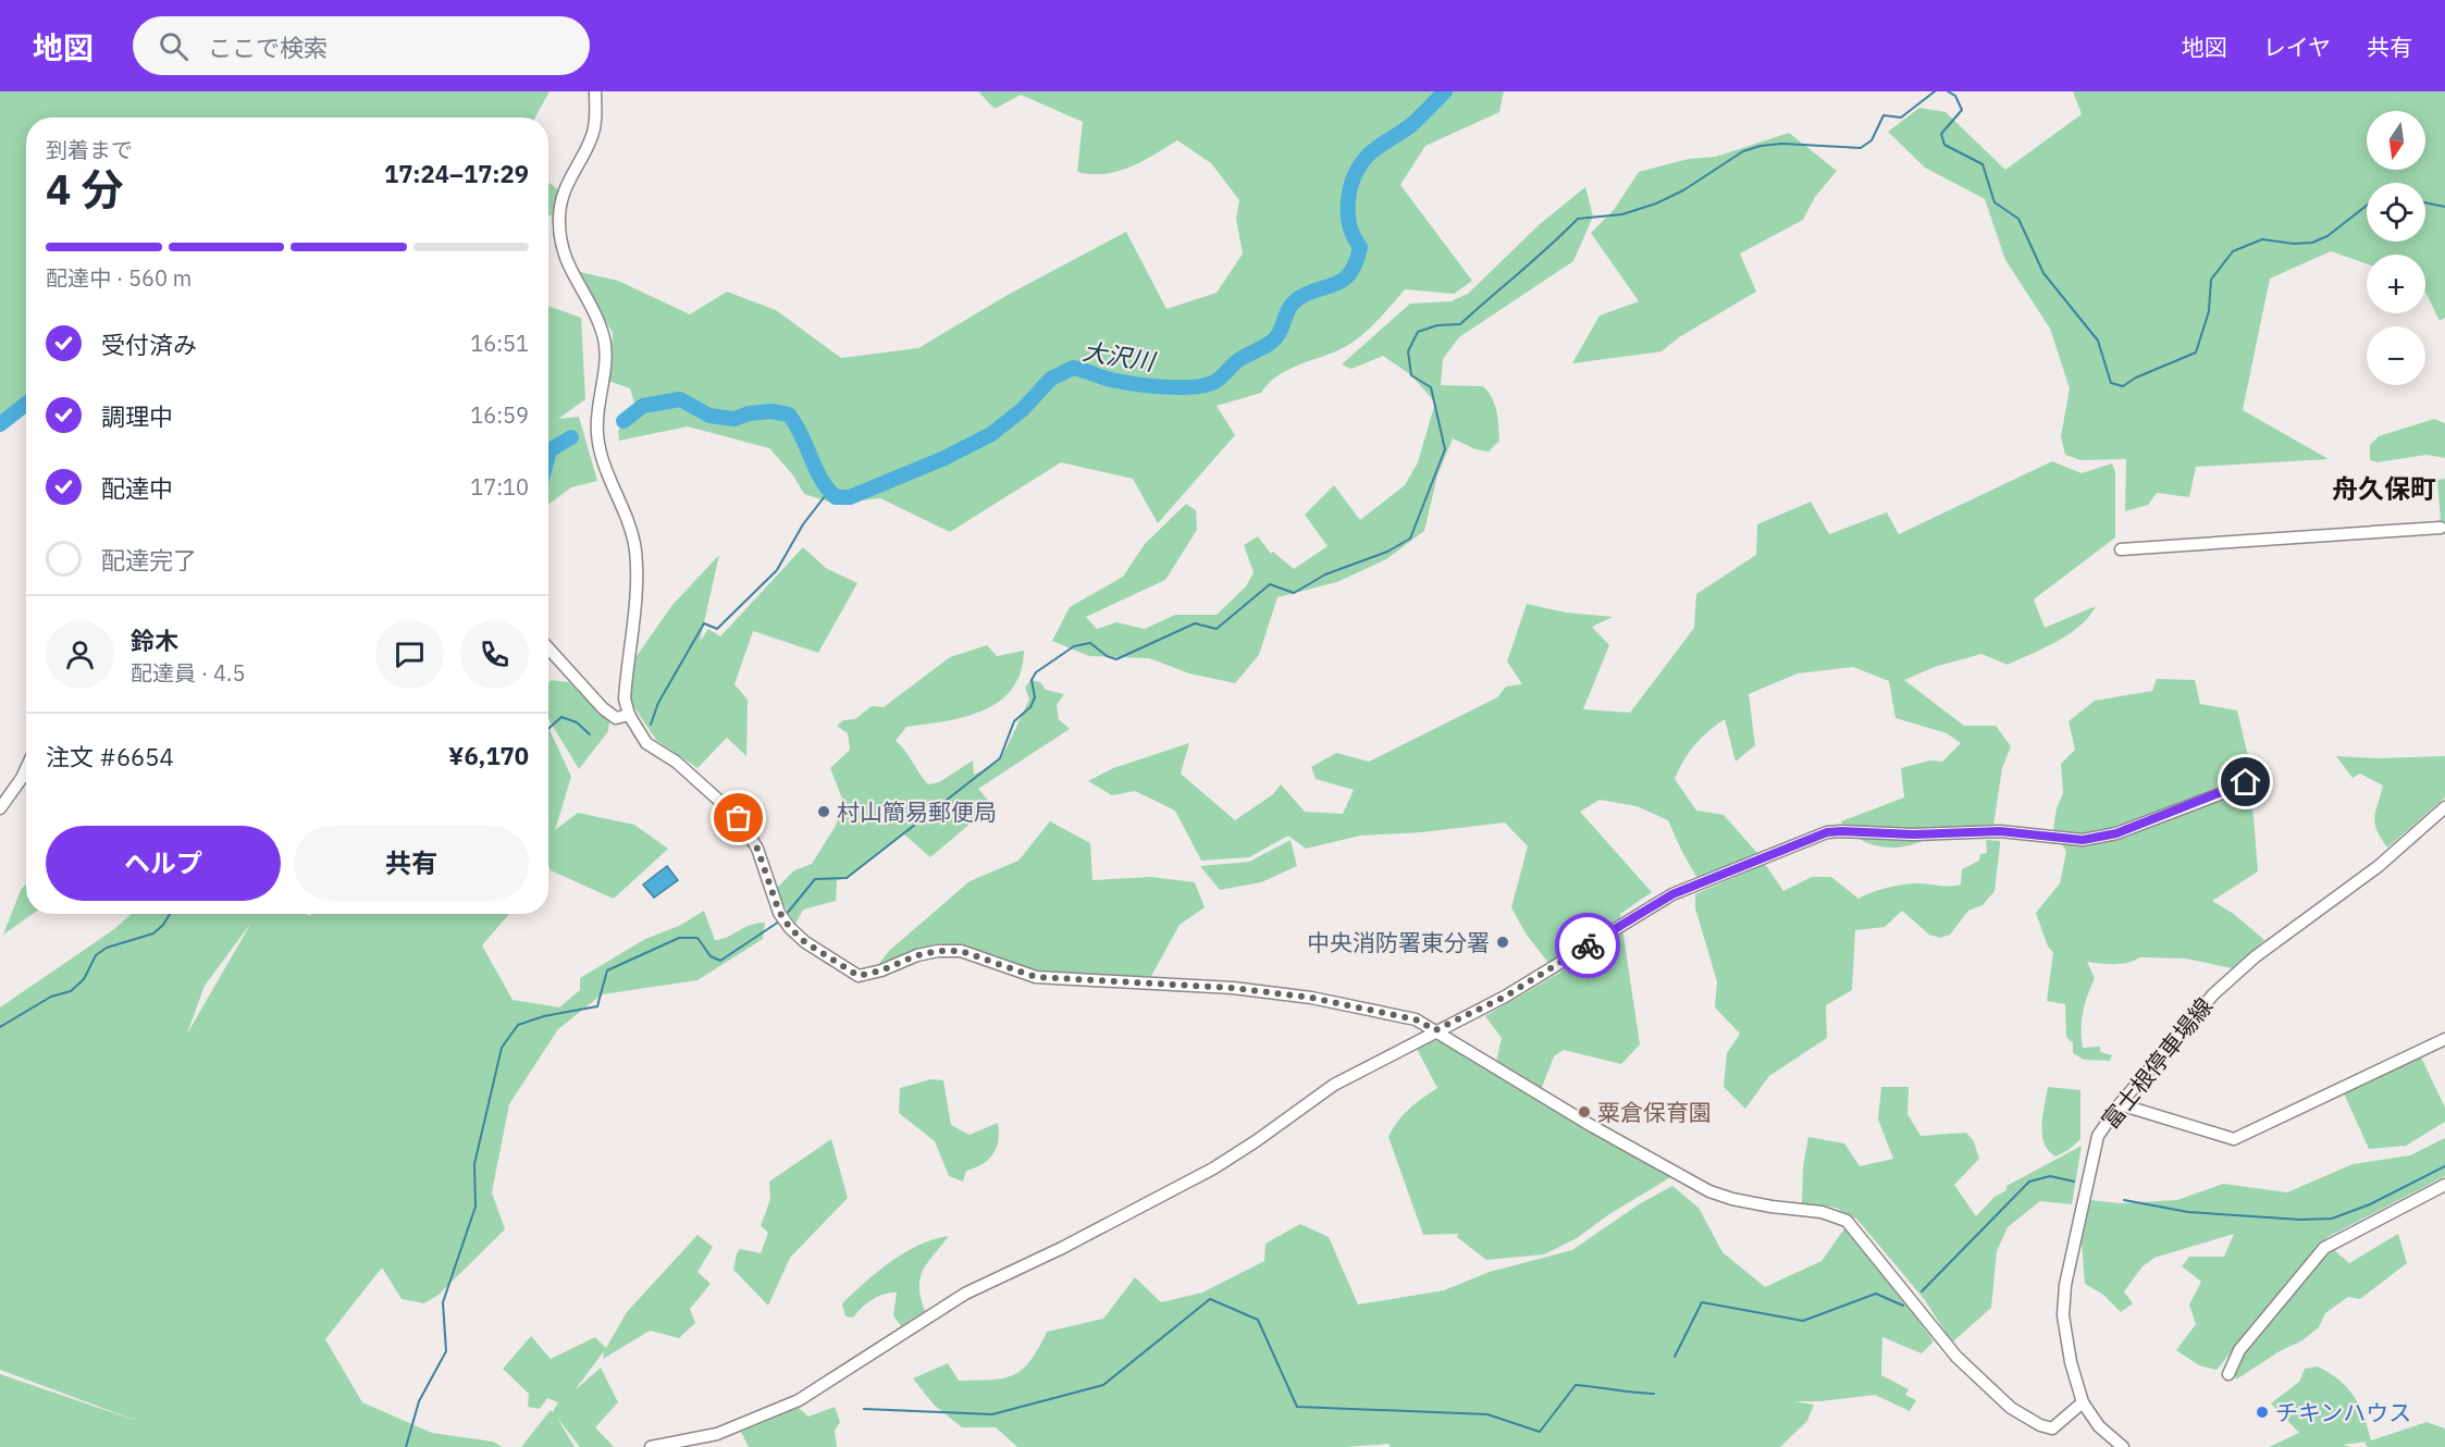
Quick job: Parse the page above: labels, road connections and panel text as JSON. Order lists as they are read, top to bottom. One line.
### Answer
{"streets":{"street":["富士根停車場線"]},"districts":["舟久保町"],"water":["大沢川"],"places":["村山簡易郵便局","中央消防署東分署","粟倉保育園","チキンハウス"],"north":"bottom","page":{"header":"地図","search":"ここで検索","nav":["地図","レイヤ","共有"],"map_buttons":["+","−"],"heading":["4 分","到着まで","17:24–17:29"],"panel":["鈴木","配達員 · 4.5","注文 #6654","¥6,170"],"bar":"配達中 · 560 m","list":[["受付済み","16:51"],["調理中","16:59"],["配達中","17:10"],"配達完了"],"buttons":["ヘルプ","共有"]}}
